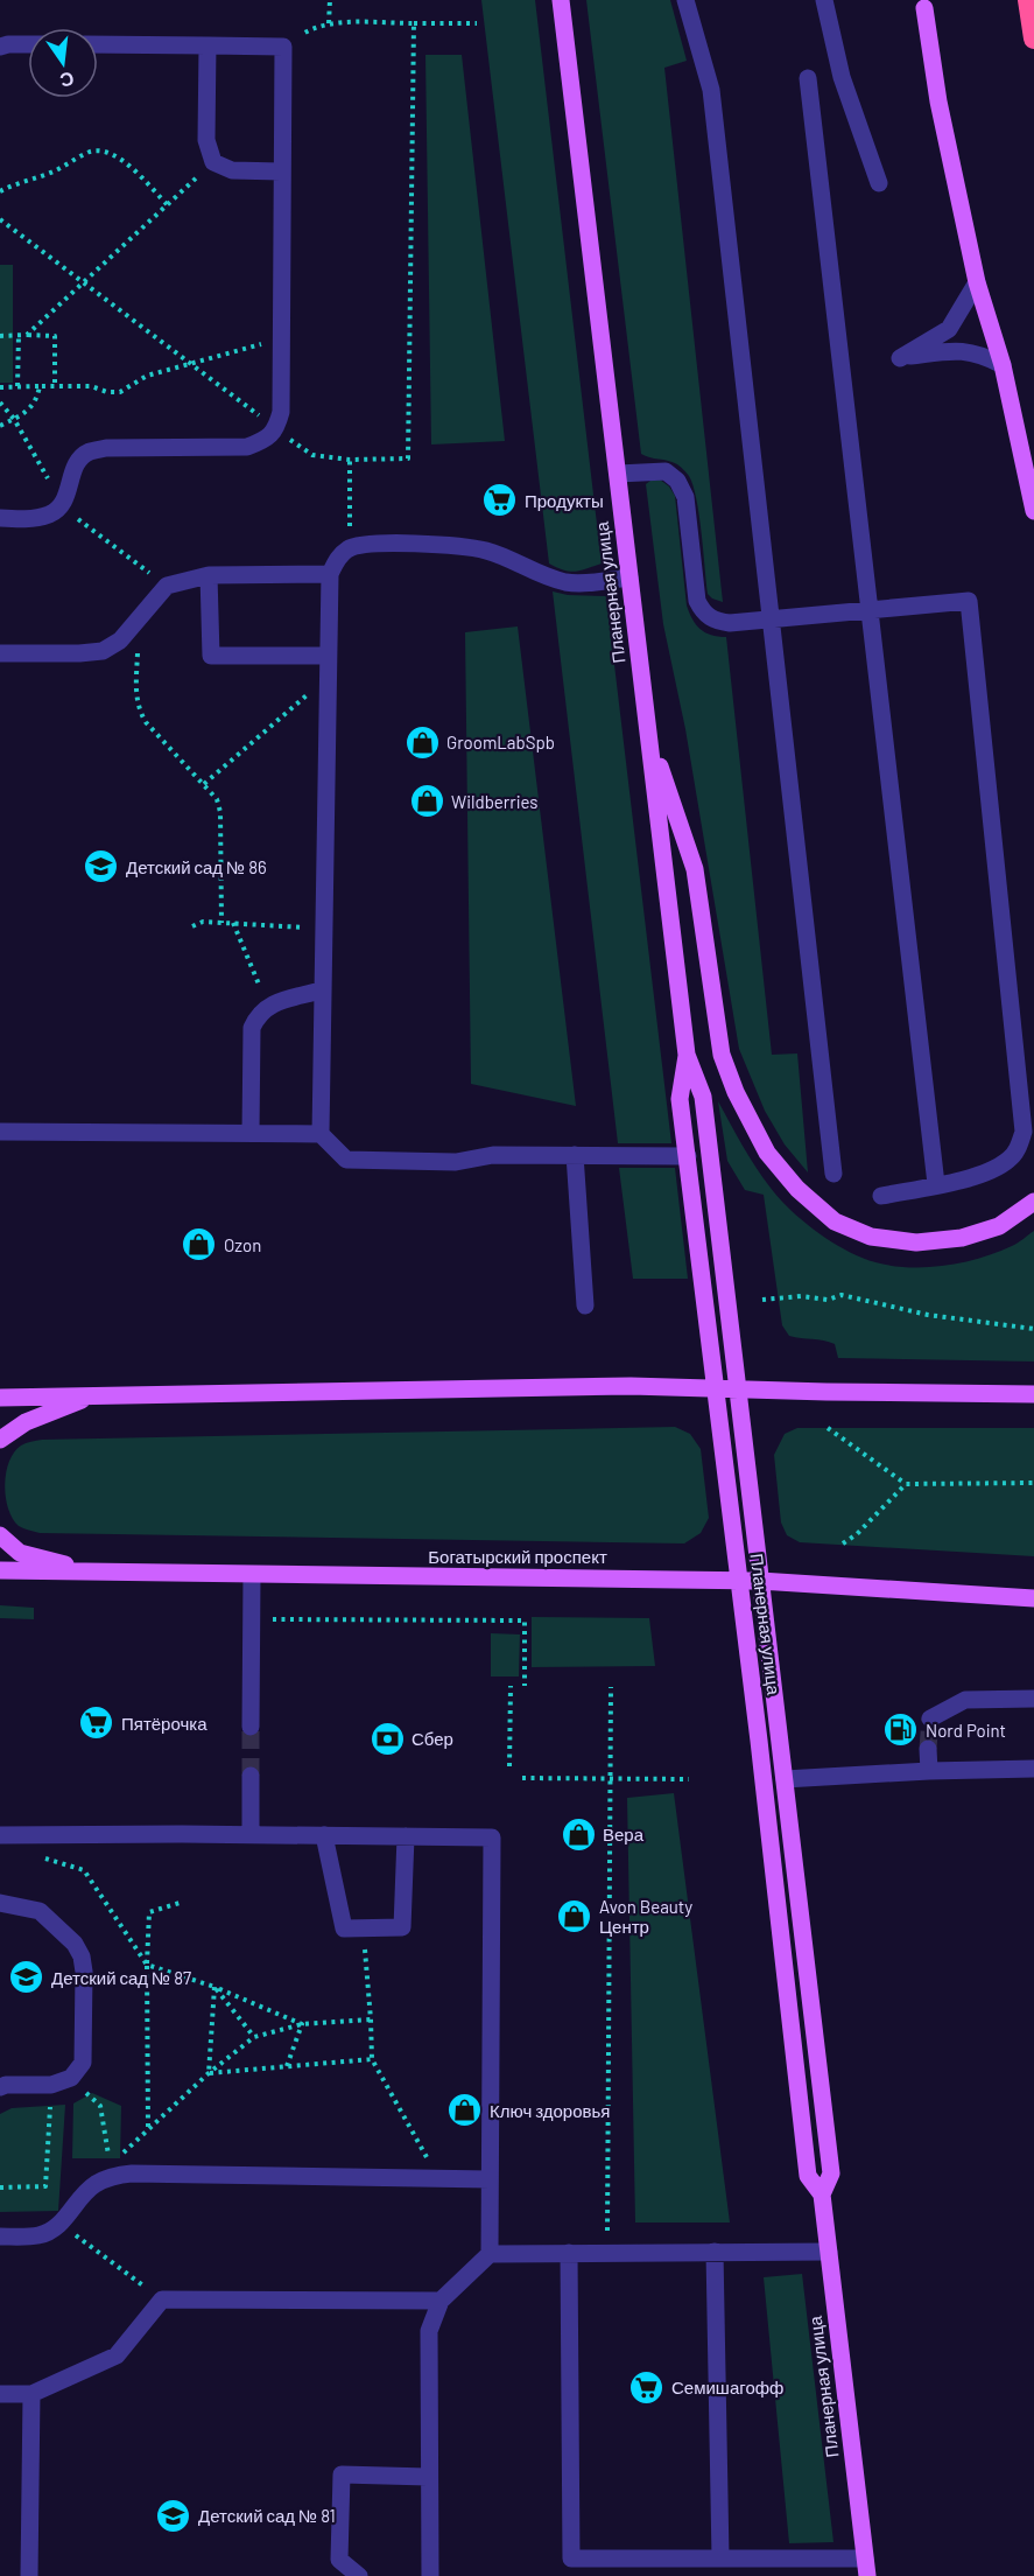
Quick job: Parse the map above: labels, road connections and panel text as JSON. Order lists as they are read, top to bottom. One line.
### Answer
{"streets":{"main road":["Планерная улица","Богатырский проспект"]},"crossings":[["Планерная улица","Богатырский проспект"]],"places":{"supermarket":["Продукты","Пятёрочка","Семишагофф"],"shop":["GroomLabSpb","Wildberries","Ozon","Вера","Avon Beauty Центр","Ключ здоровья"],"school or university":["Детский сад № 86","Детский сад № 87","Детский сад № 81"],"fuel station":["Nord Point"],"bank":["Сбер"]},"north":"bottom"}
